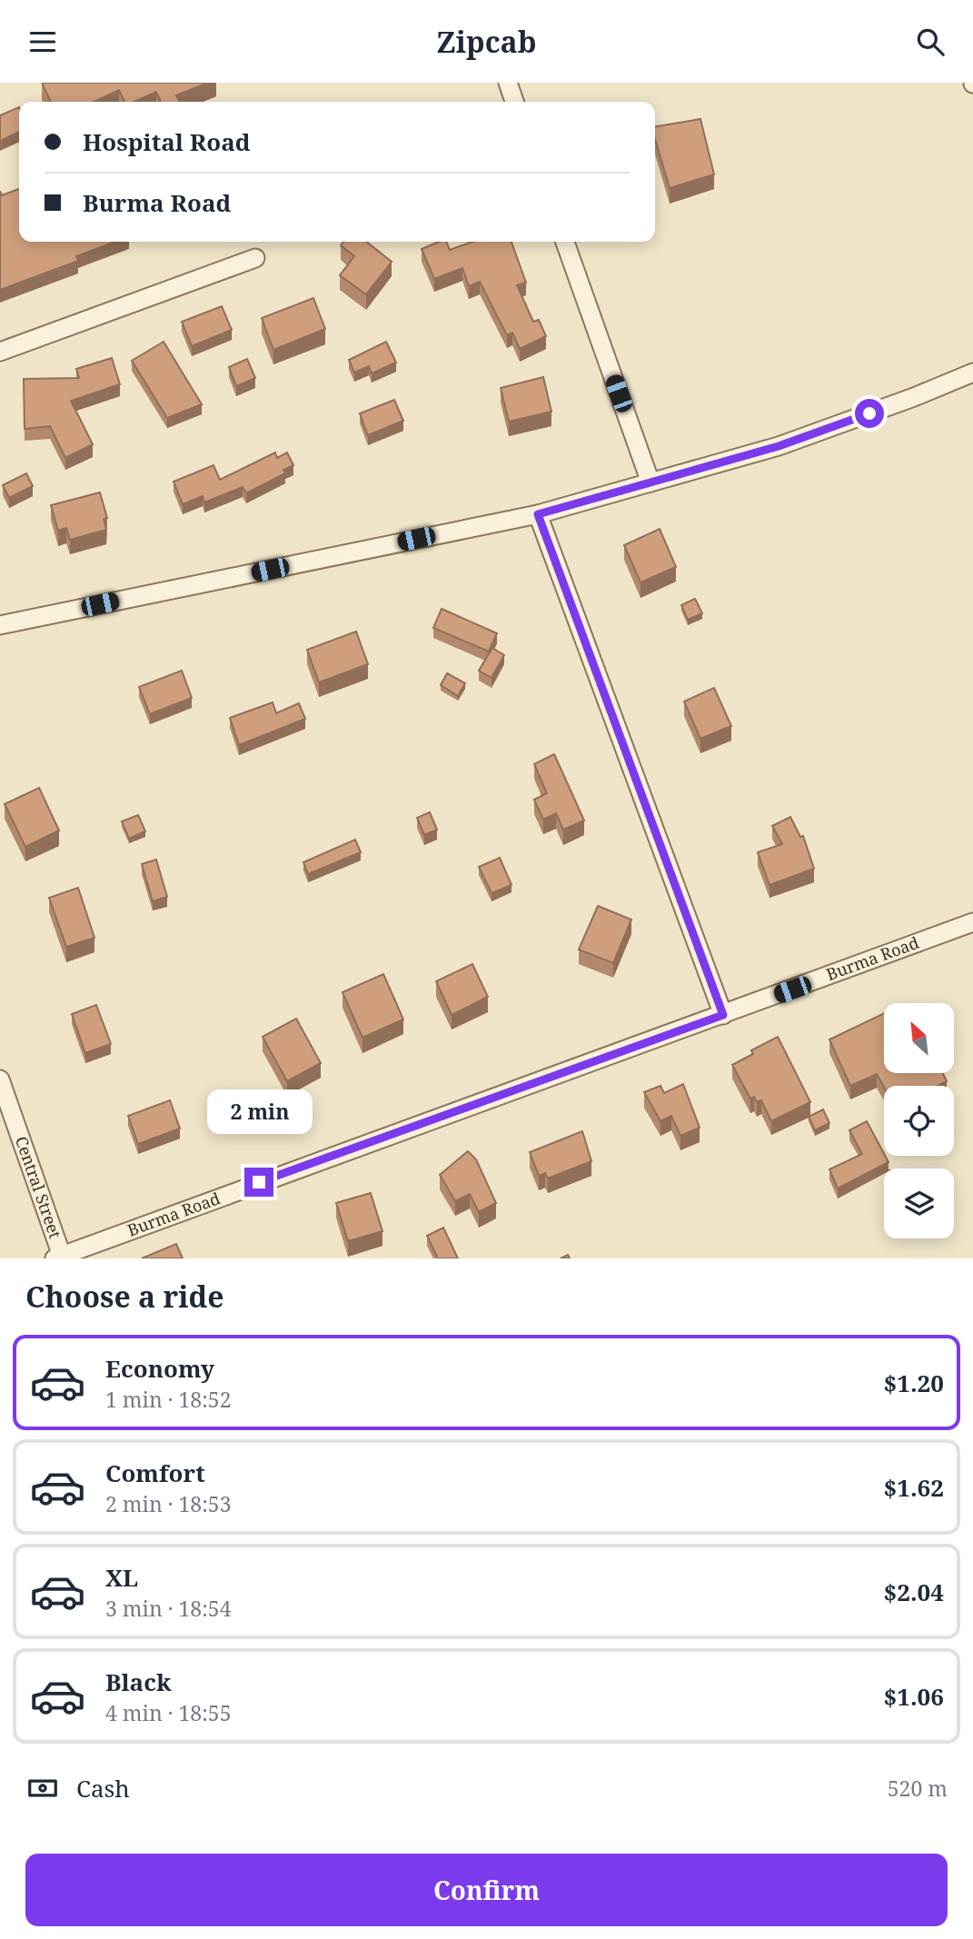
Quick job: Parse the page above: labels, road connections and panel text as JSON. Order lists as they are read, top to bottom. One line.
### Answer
{"streets":{"street":["Burma Road","Central Street"]},"crossings":[["Burma Road","Central Street"]],"north":"top left","page":{"header":"Zipcab","banner":["Hospital Road","Burma Road"],"bubble":"2 min","heading":"Choose a ride","list":[{"name":"Economy","note":"1 min · 18:52","value":"$1.20"},{"name":"Comfort","note":"2 min · 18:53","value":"$1.62"},{"name":"XL","note":"3 min · 18:54","value":"$2.04"},{"name":"Black","note":"4 min · 18:55","value":"$1.06"}],"pay":["Cash","520 m"],"buttons":"Confirm"}}
